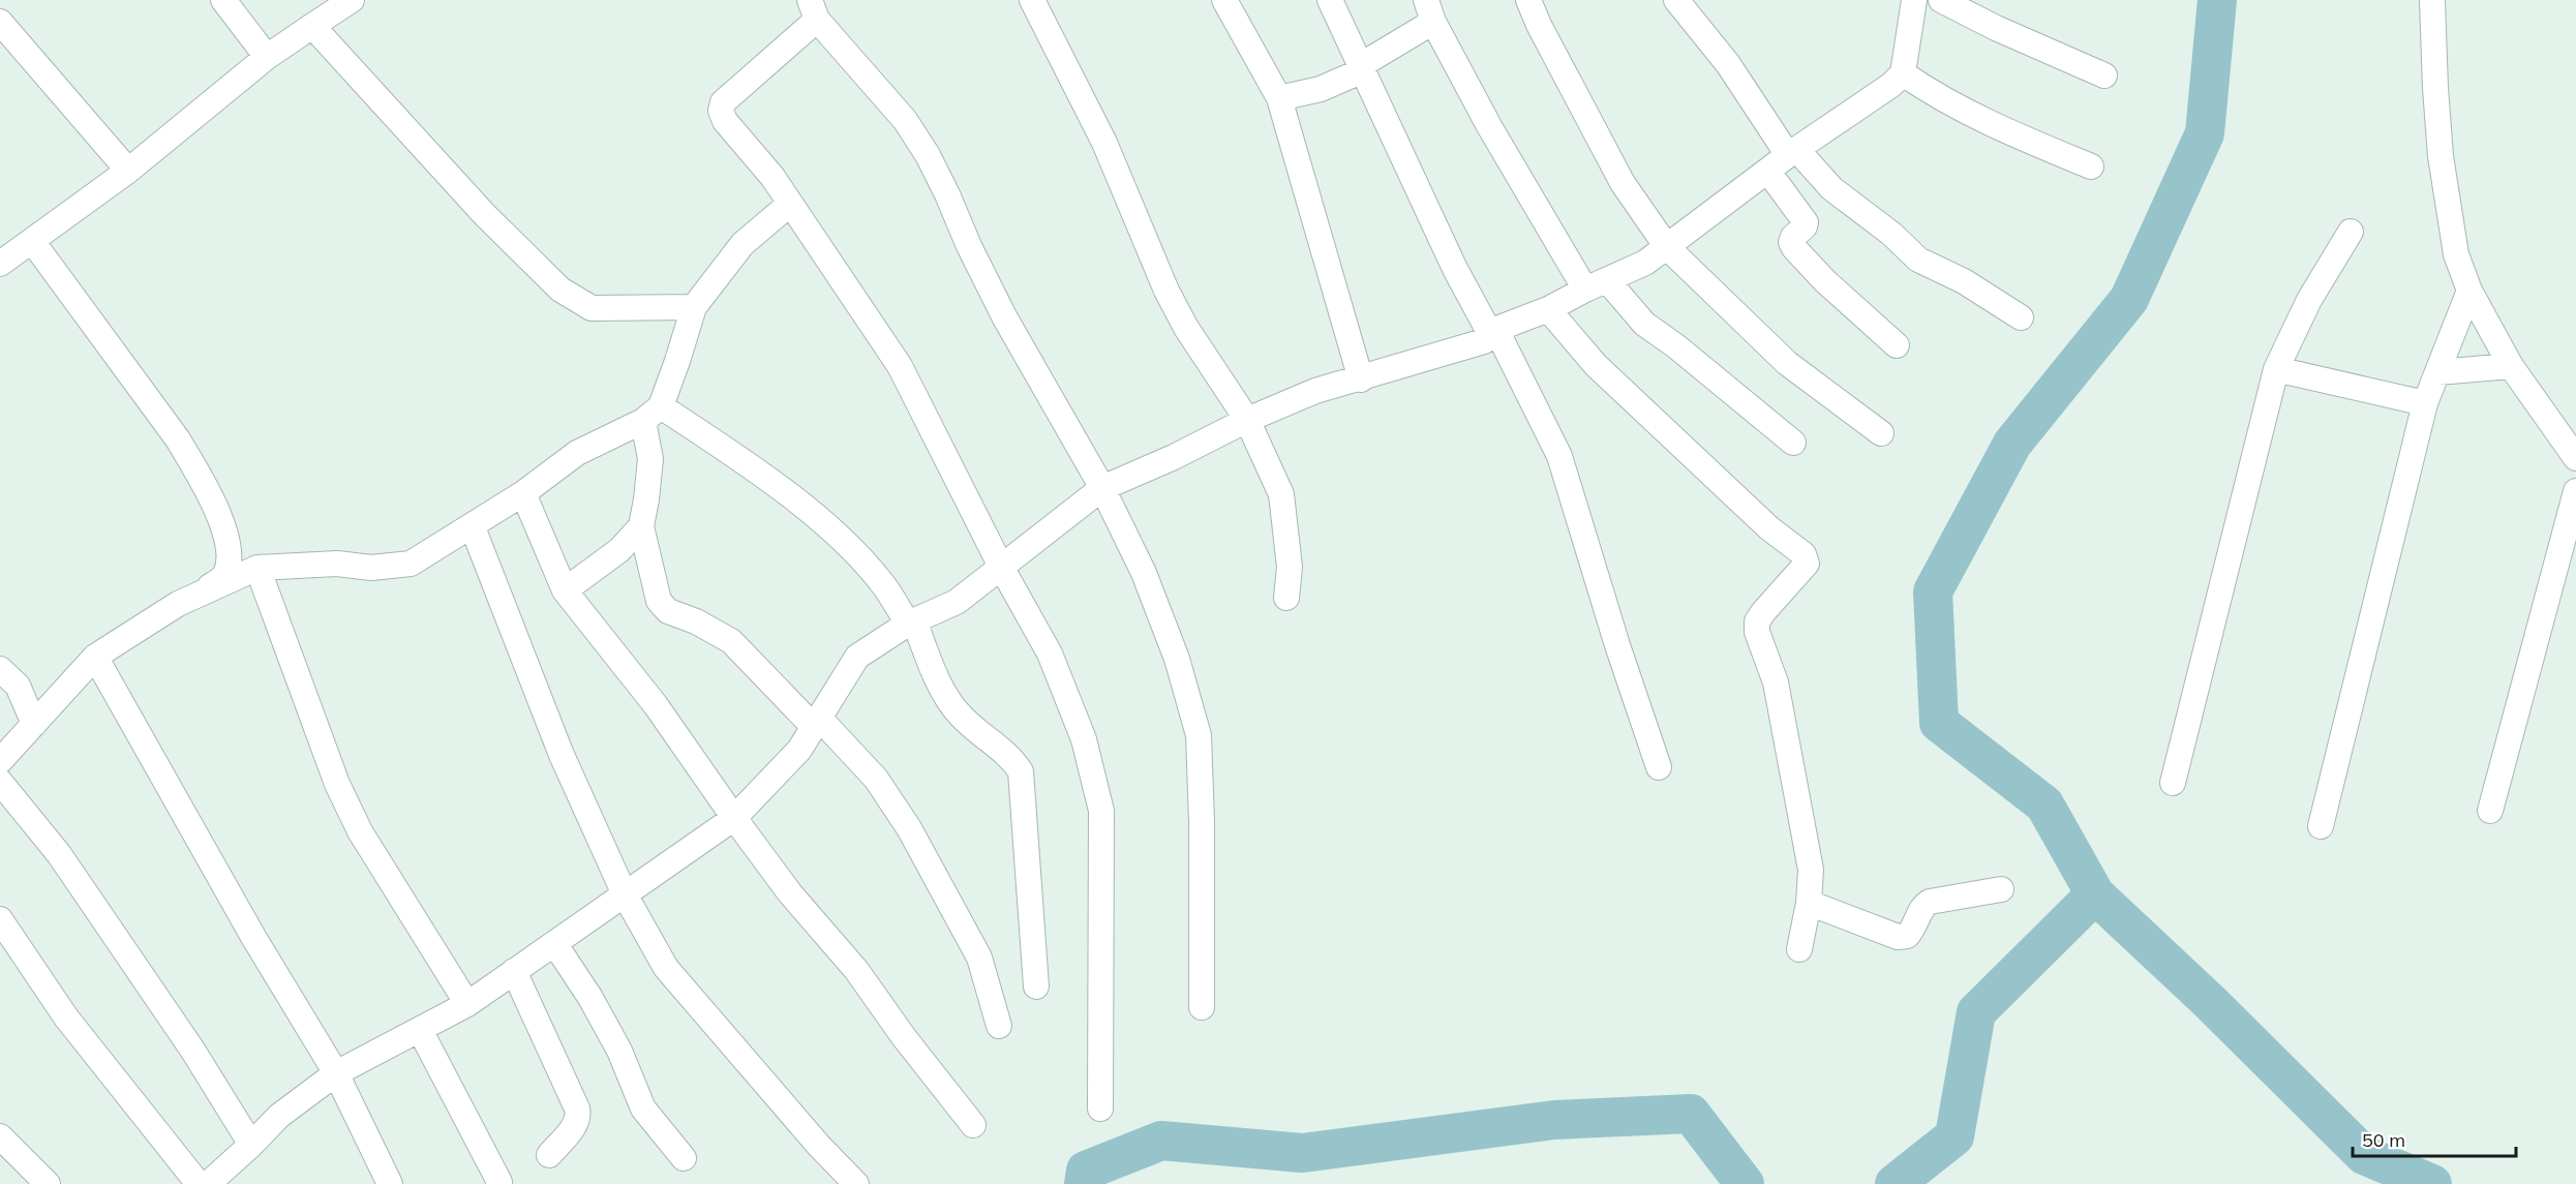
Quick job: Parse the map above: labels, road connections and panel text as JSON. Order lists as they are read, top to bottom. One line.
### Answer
{"scale_bar":"50 m"}
